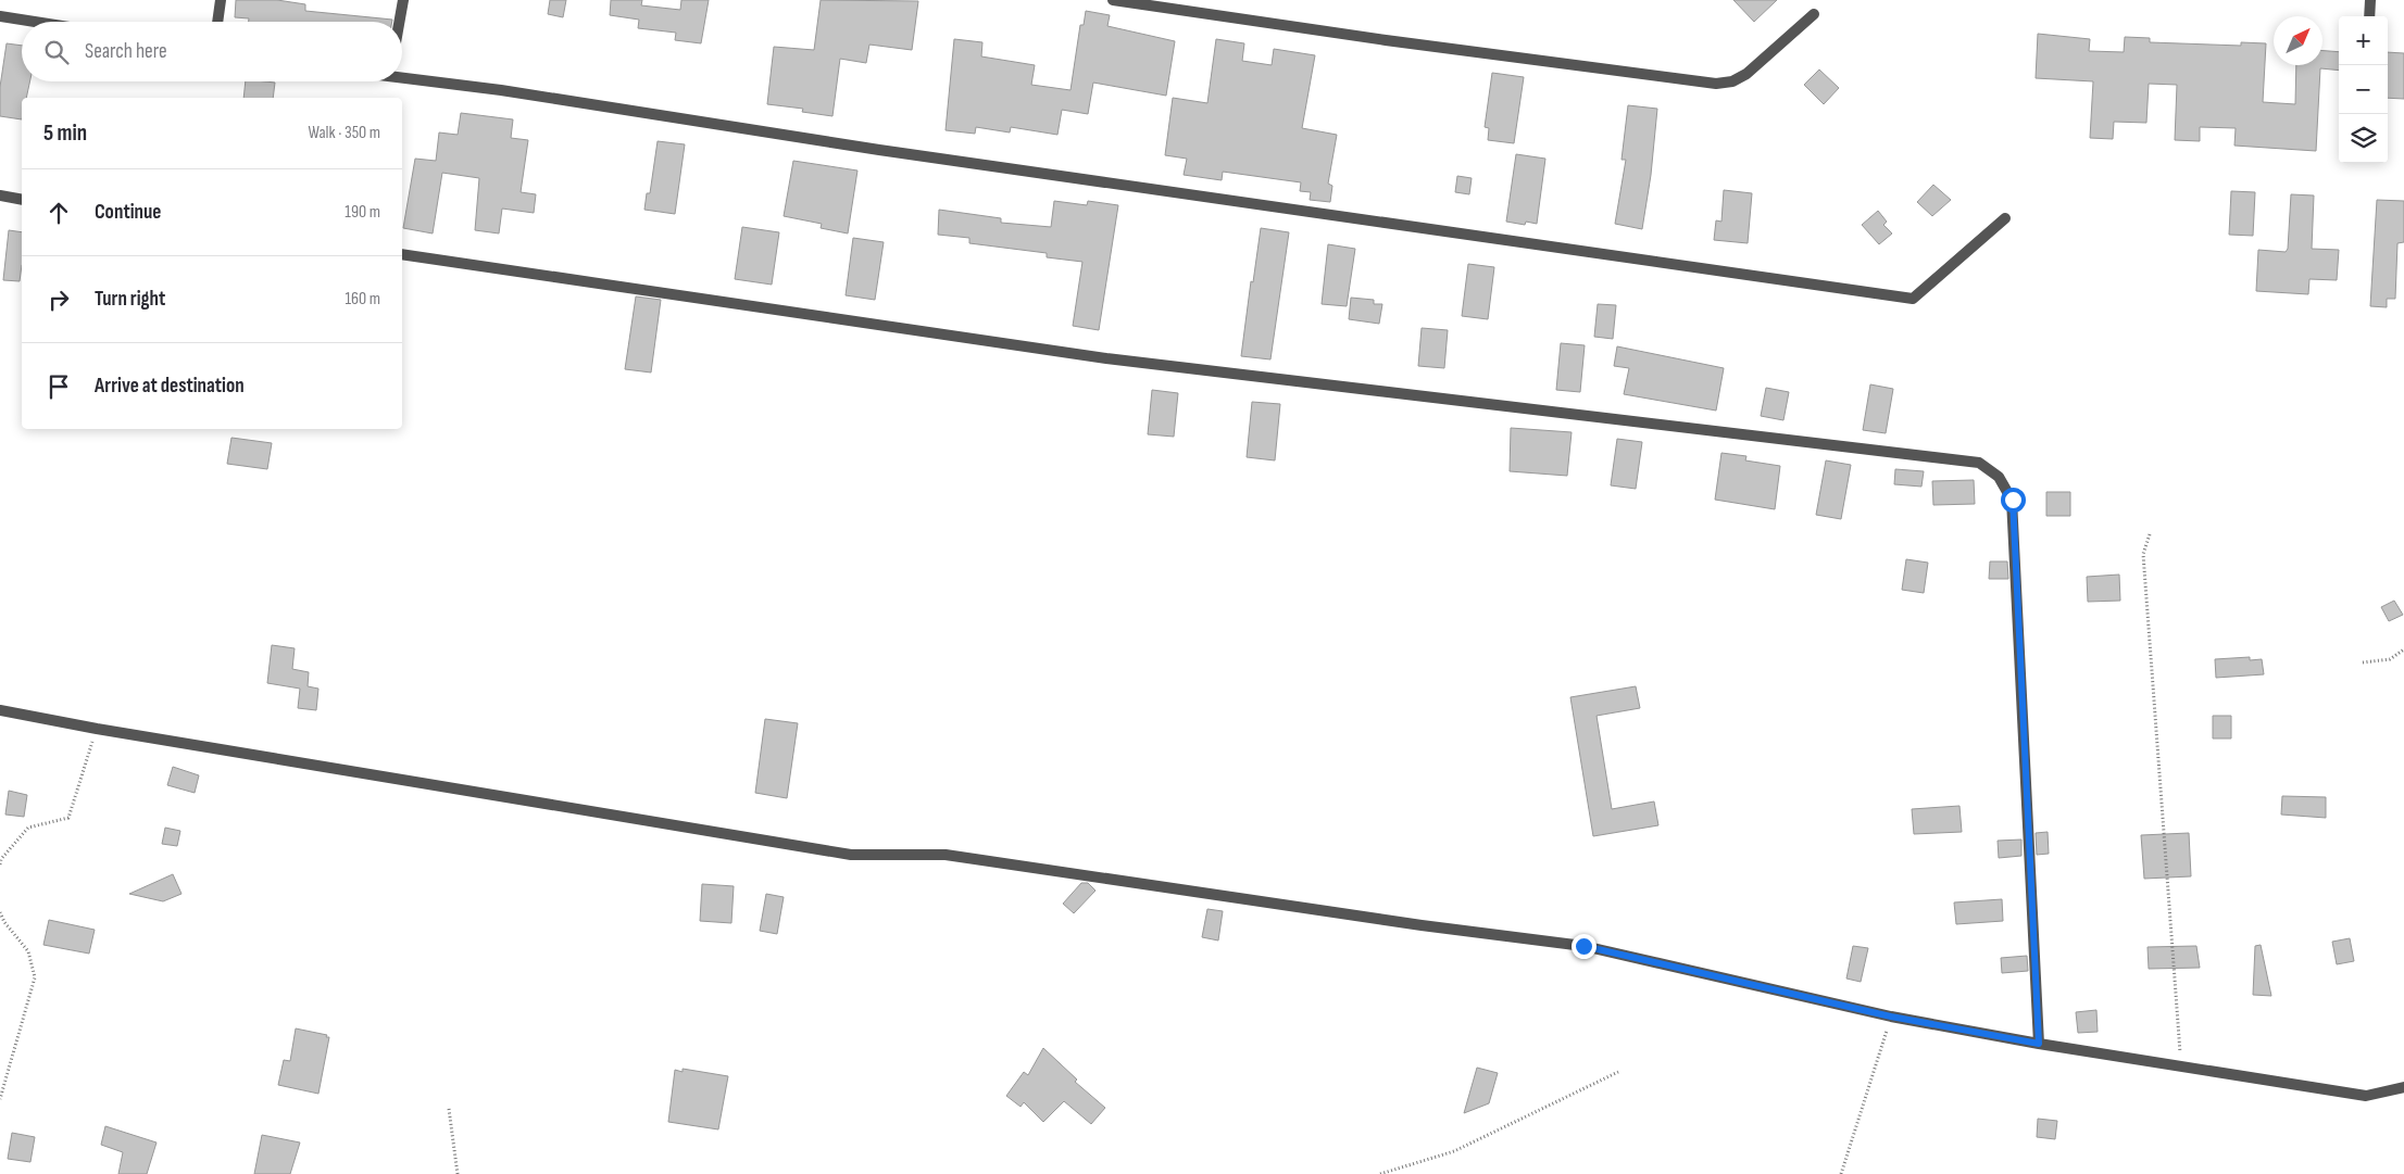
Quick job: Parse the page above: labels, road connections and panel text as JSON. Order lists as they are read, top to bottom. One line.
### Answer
{"north":"top right","page":{"map_buttons":["+","−"],"search":"Search here","heading":["5 min","Walk · 350 m"],"list":[["Continue","190 m"],["Turn right","160 m"],"Arrive at destination"]}}
